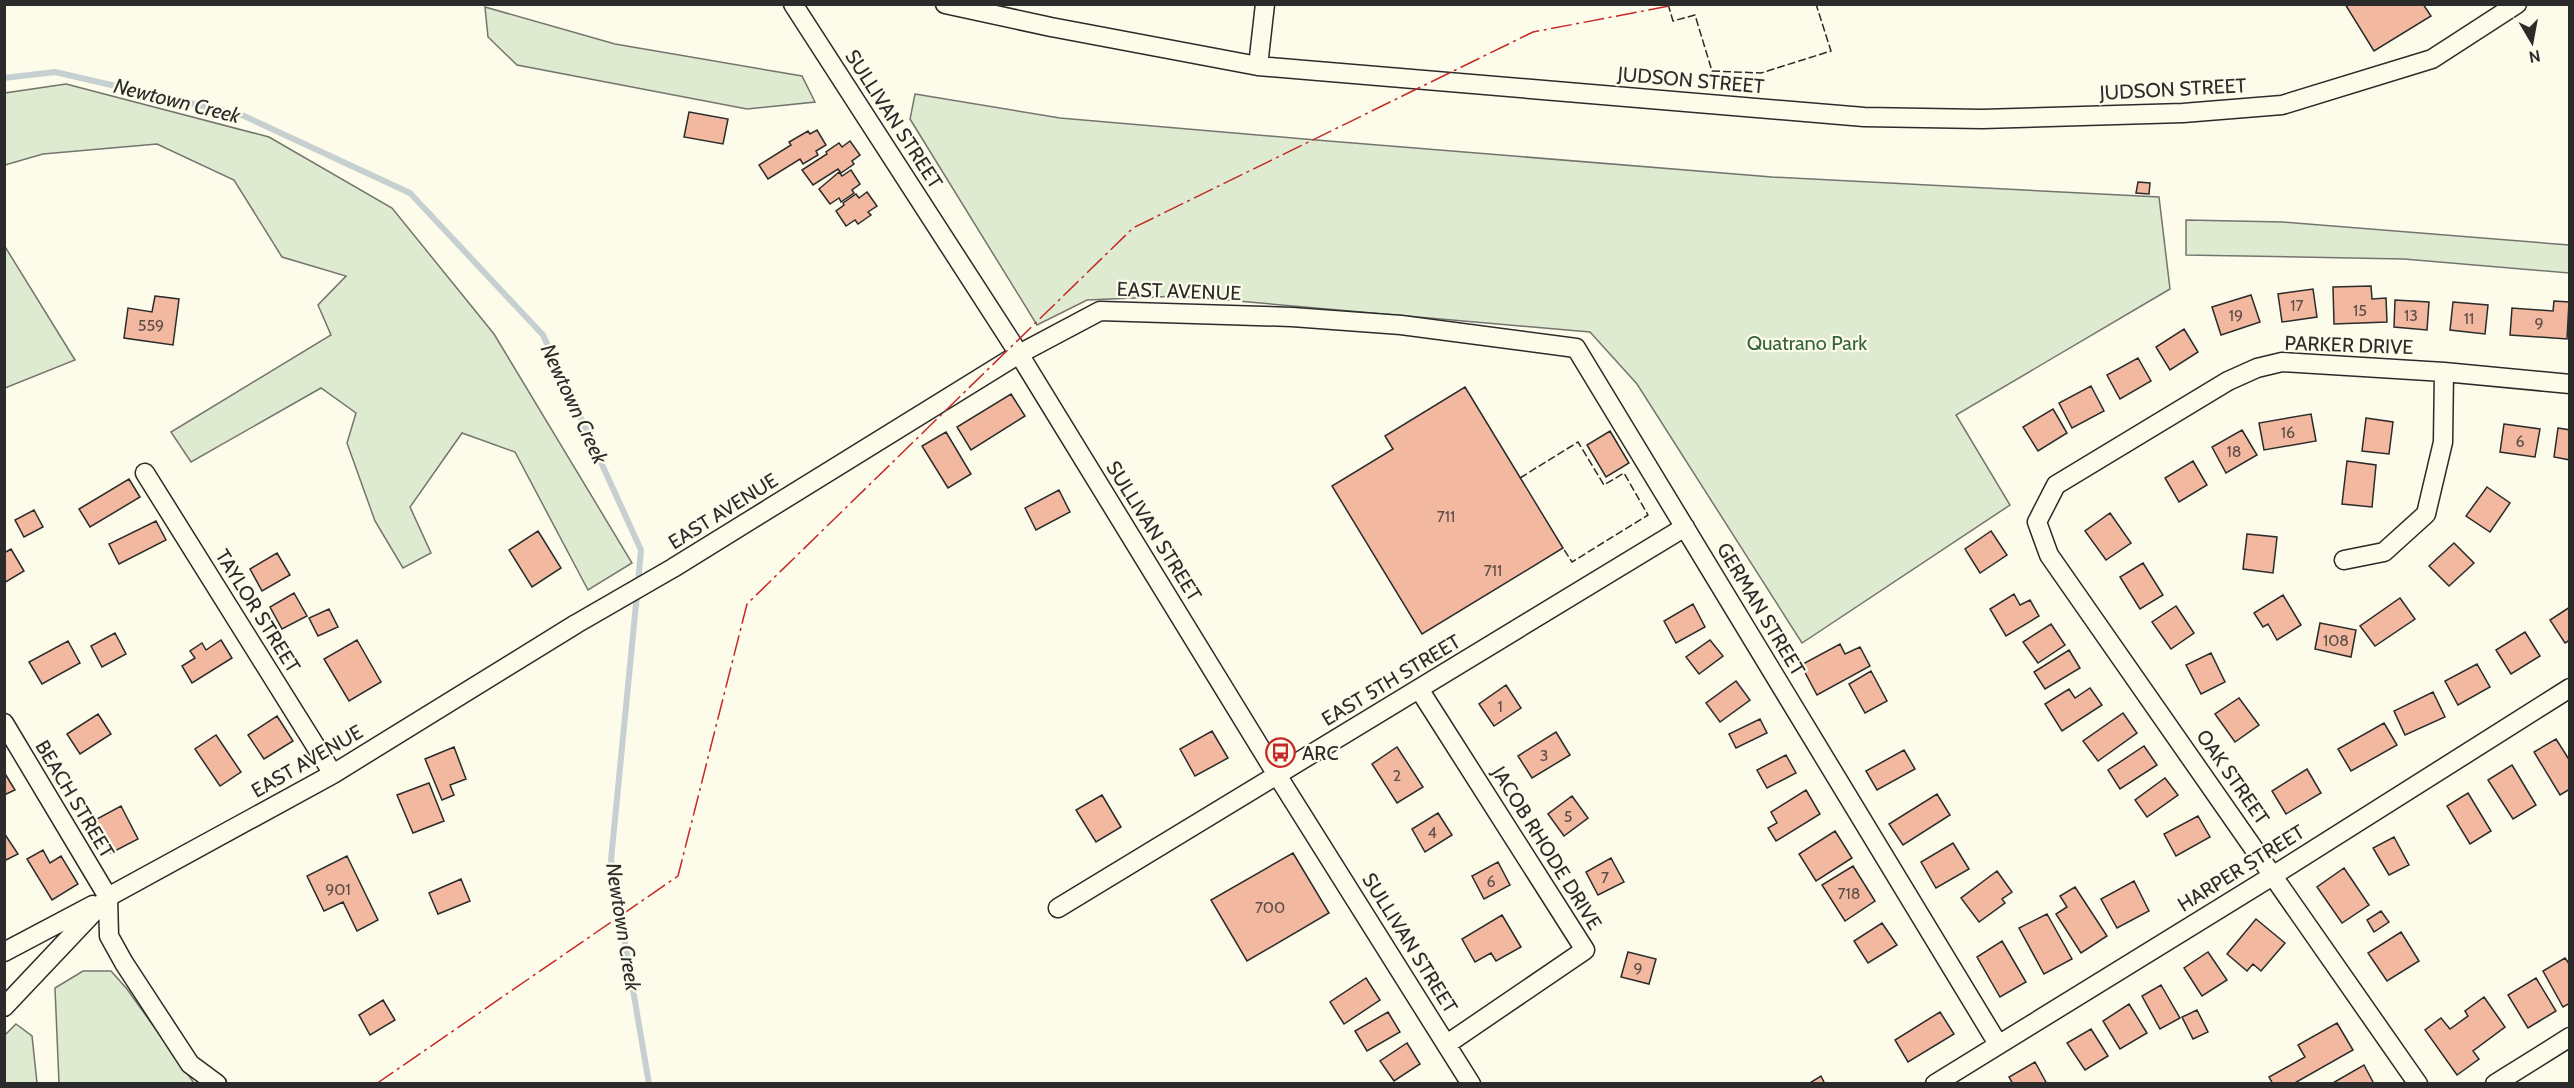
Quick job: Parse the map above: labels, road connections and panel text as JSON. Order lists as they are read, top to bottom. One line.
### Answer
{"streets":{"street":["JUDSON STREET","SULLIVAN STREET","EAST AVENUE","PARKER DRIVE","GERMAN STREET","TAYLOR STREET","EAST 5TH STREET","OAK STREET","BEACH STREET","JACOB RHODE DRIVE","HARPER STREET"]},"crossings":[["SULLIVAN STREET","EAST AVENUE"],["SULLIVAN STREET","EAST 5TH STREET"],["SULLIVAN STREET","JACOB RHODE DRIVE"],["EAST AVENUE","GERMAN STREET"],["EAST AVENUE","TAYLOR STREET"],["EAST AVENUE","BEACH STREET"],["PARKER DRIVE","OAK STREET"],["GERMAN STREET","EAST 5TH STREET"],["GERMAN STREET","HARPER STREET"],["EAST 5TH STREET","JACOB RHODE DRIVE"],["OAK STREET","HARPER STREET"]],"water":["Newtown Creek"],"parks":["Quatrano Park"],"places":{"bus stop":["ARC"]},"house_numbers":["17","15","19","13","11","9","559","16","6","18","711","711","108","1","3","2","5","4","7","6","901","718","700","9"],"north":"bottom"}
